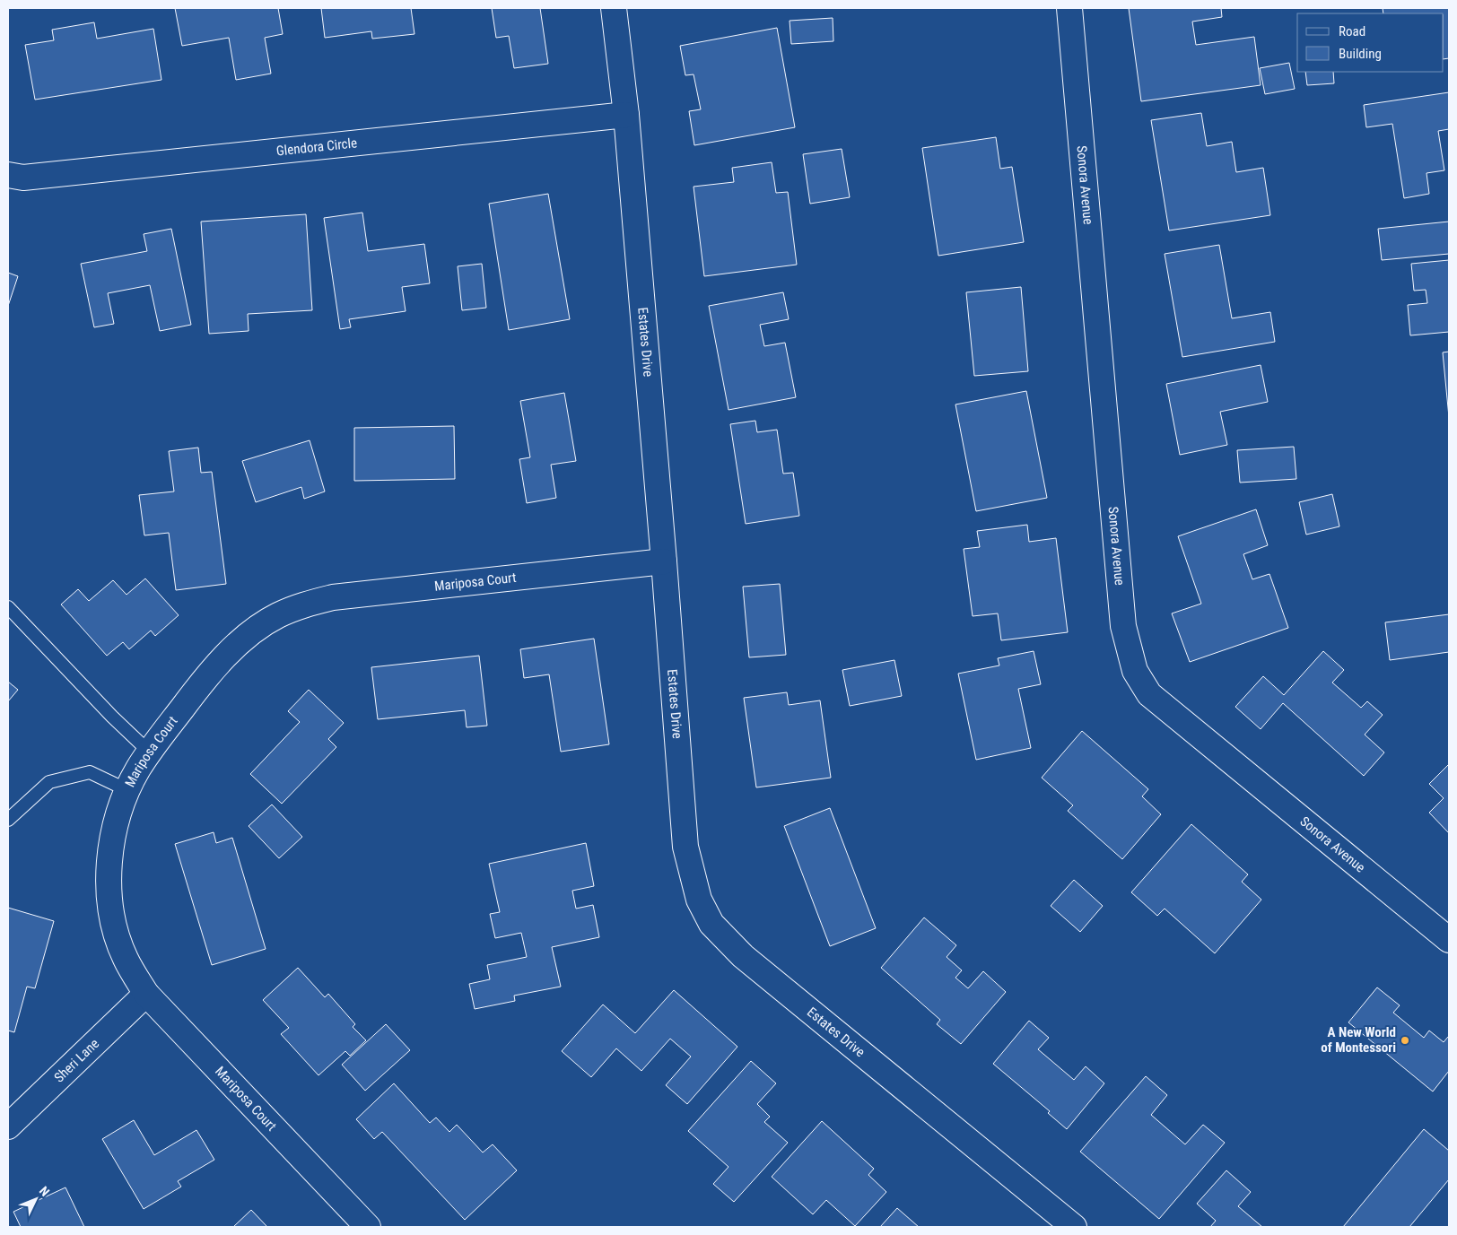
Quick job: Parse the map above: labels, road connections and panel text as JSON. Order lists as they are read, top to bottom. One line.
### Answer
{"streets":{"street":["Glendora Circle","Sonora Avenue","Estates Drive","Mariposa Court","Sheri Lane"]},"crossings":[["Glendora Circle","Estates Drive"],["Estates Drive","Mariposa Court"],["Mariposa Court","Sheri Lane"]],"places":["A New World of Montessori"],"legend":["Road","Building"],"north":"top right"}
